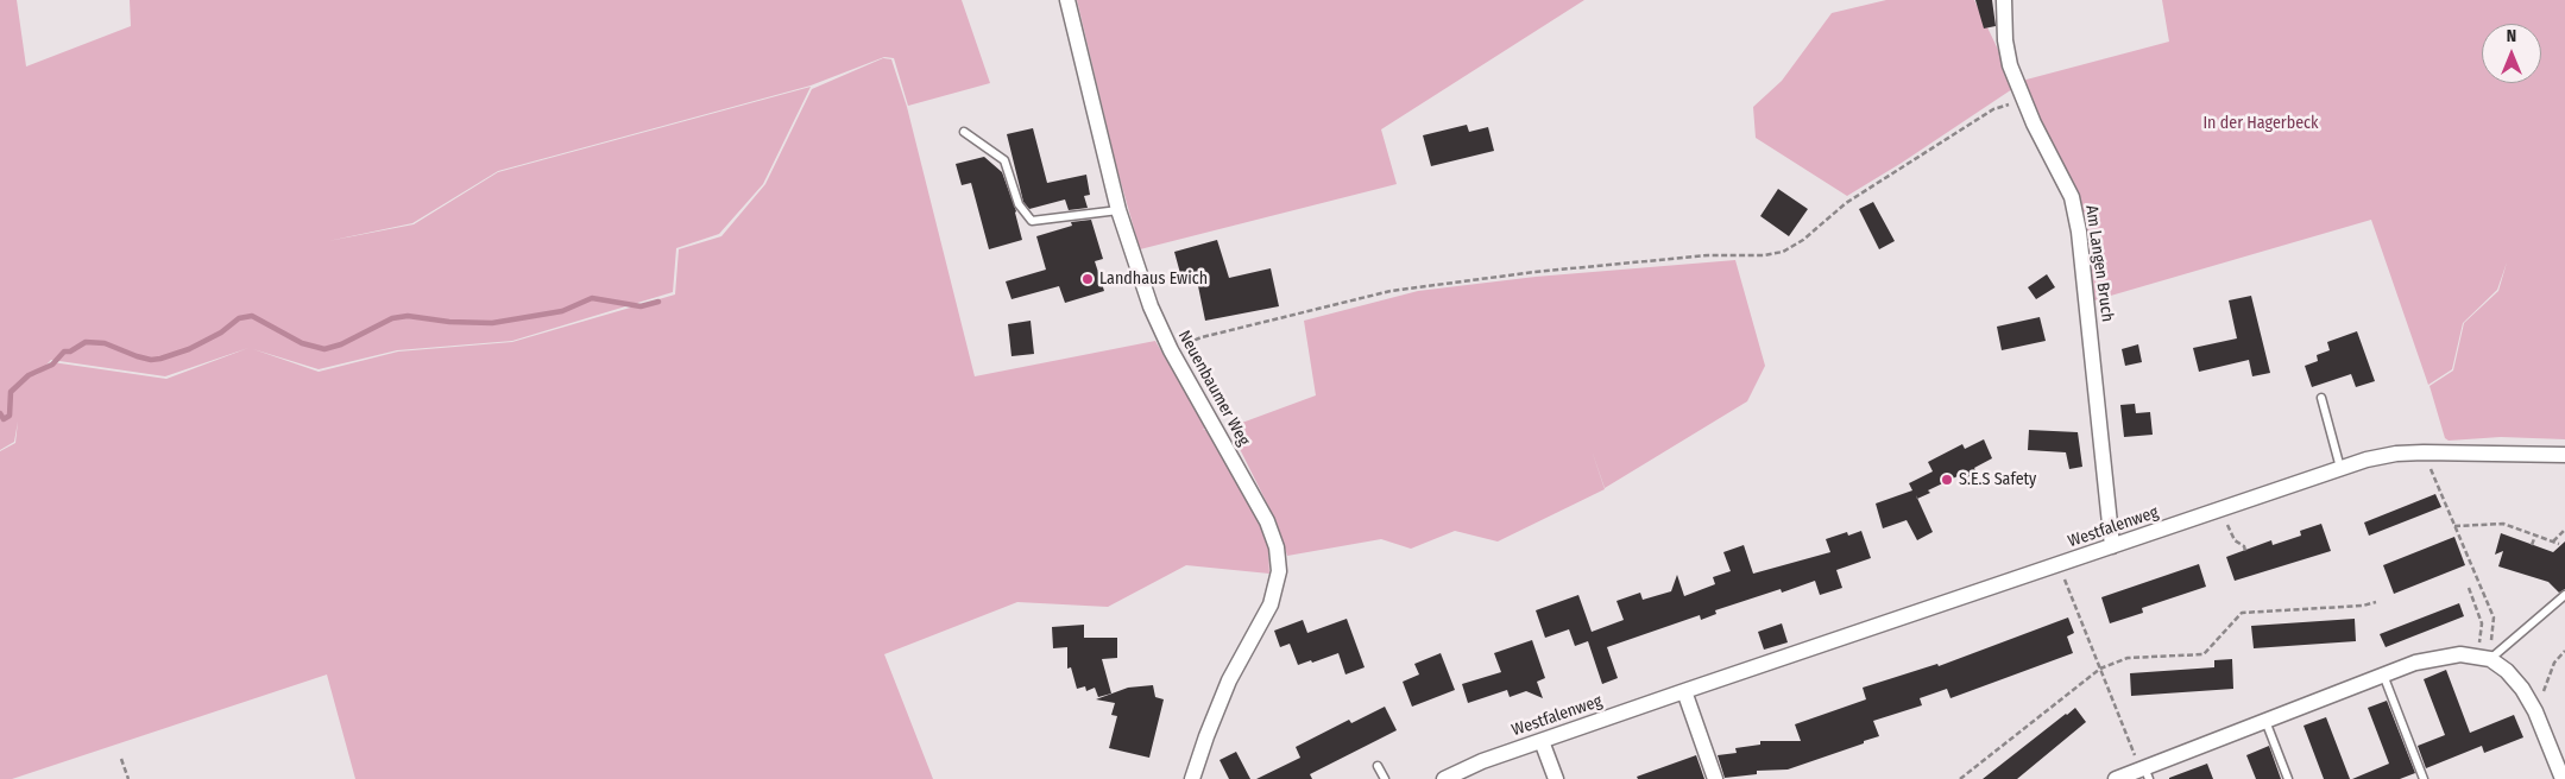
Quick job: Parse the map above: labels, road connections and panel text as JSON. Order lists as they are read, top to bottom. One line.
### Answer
{"streets":{"street":["Am Langen Bruch","Neuenbaumer Weg","Westfalenweg"]},"crossings":[["Am Langen Bruch","Westfalenweg"]],"parks":["In der Hagerbeck"],"places":["Landhaus Ewich","S.E.S Safety"],"north":"top"}
